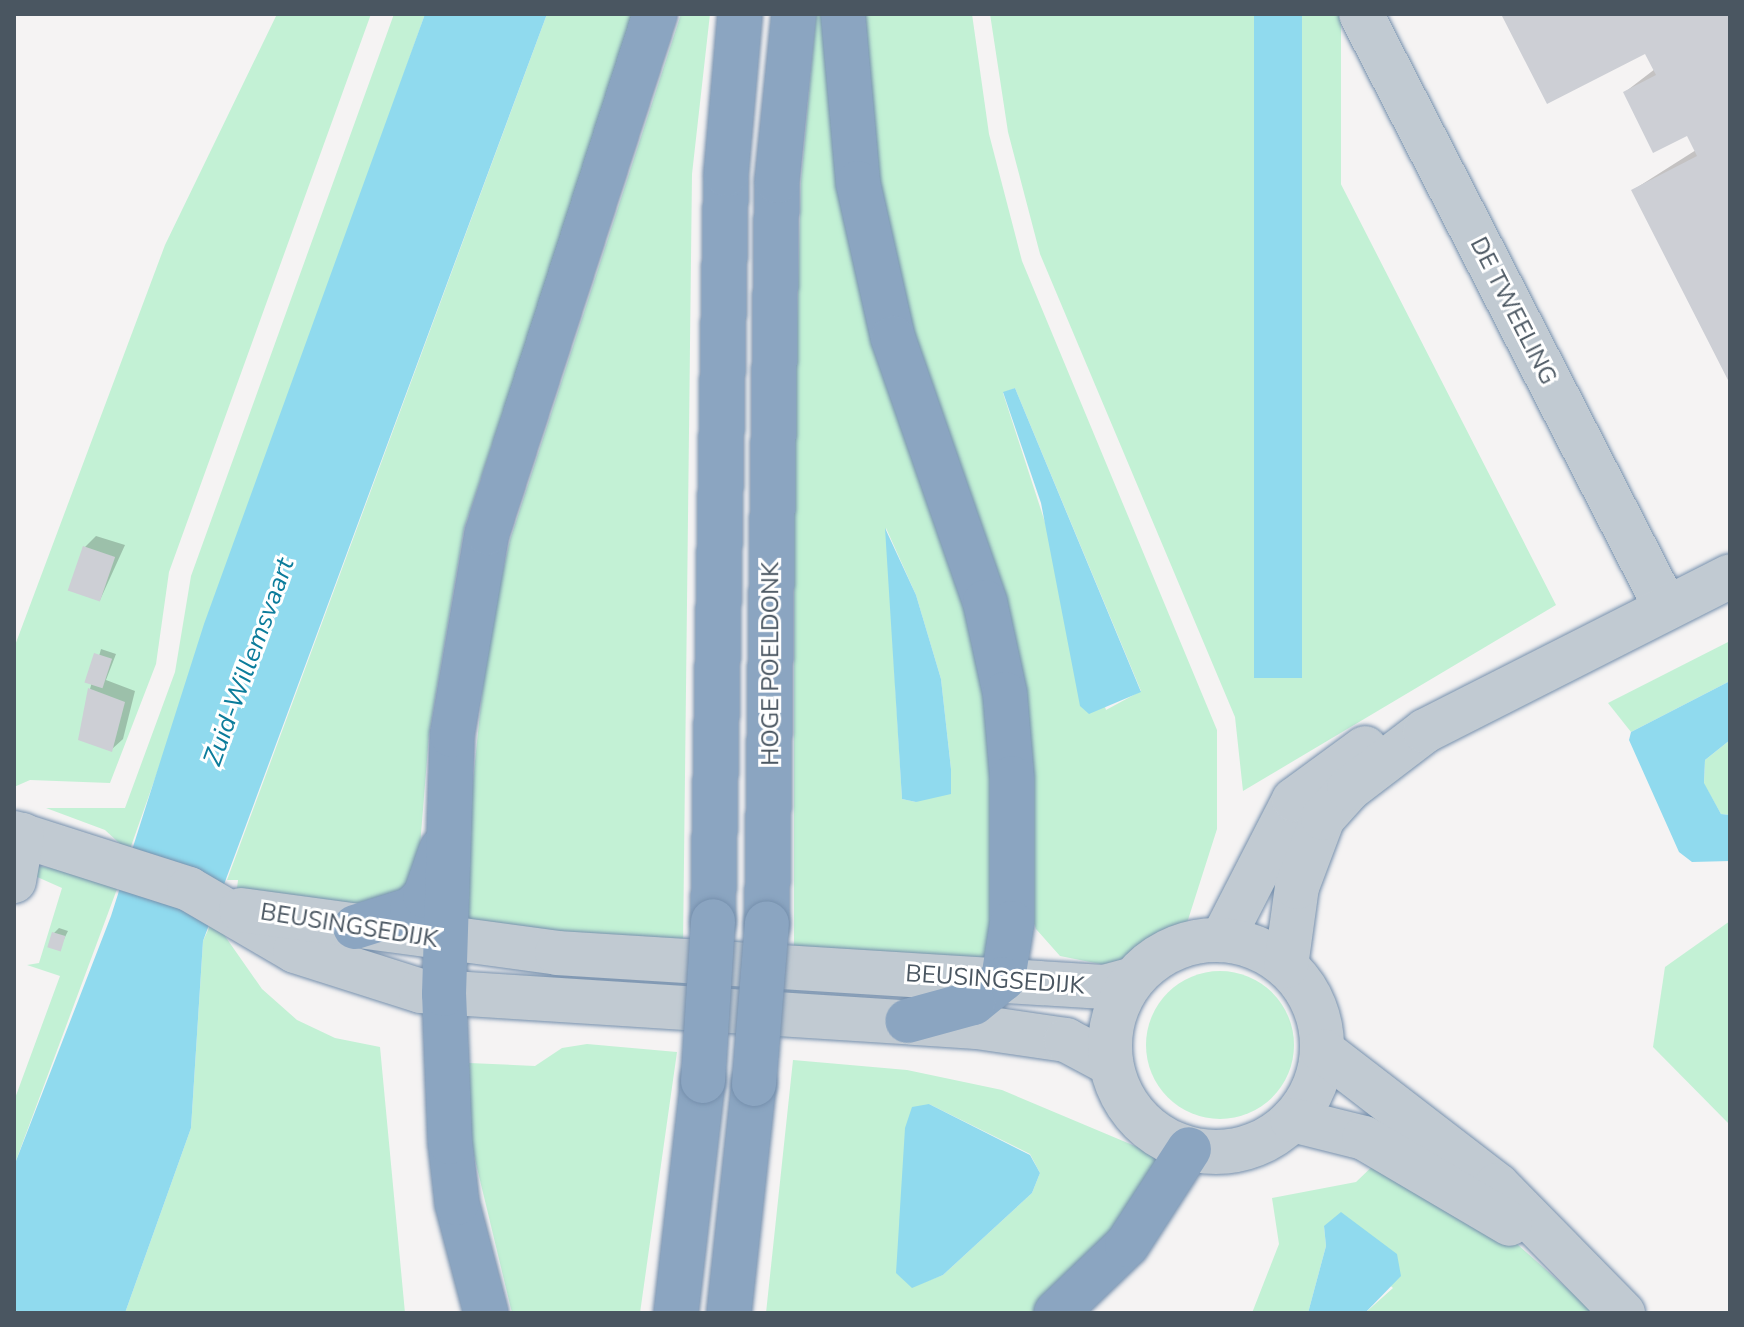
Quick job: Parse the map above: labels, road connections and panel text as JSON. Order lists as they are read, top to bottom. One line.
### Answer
{"streets":{"highway":["HOGE POELDONK"],"street":["DE TWEELING","BEUSINGSEDIJK"]},"water":["Zuid-Willemsvaart"]}
